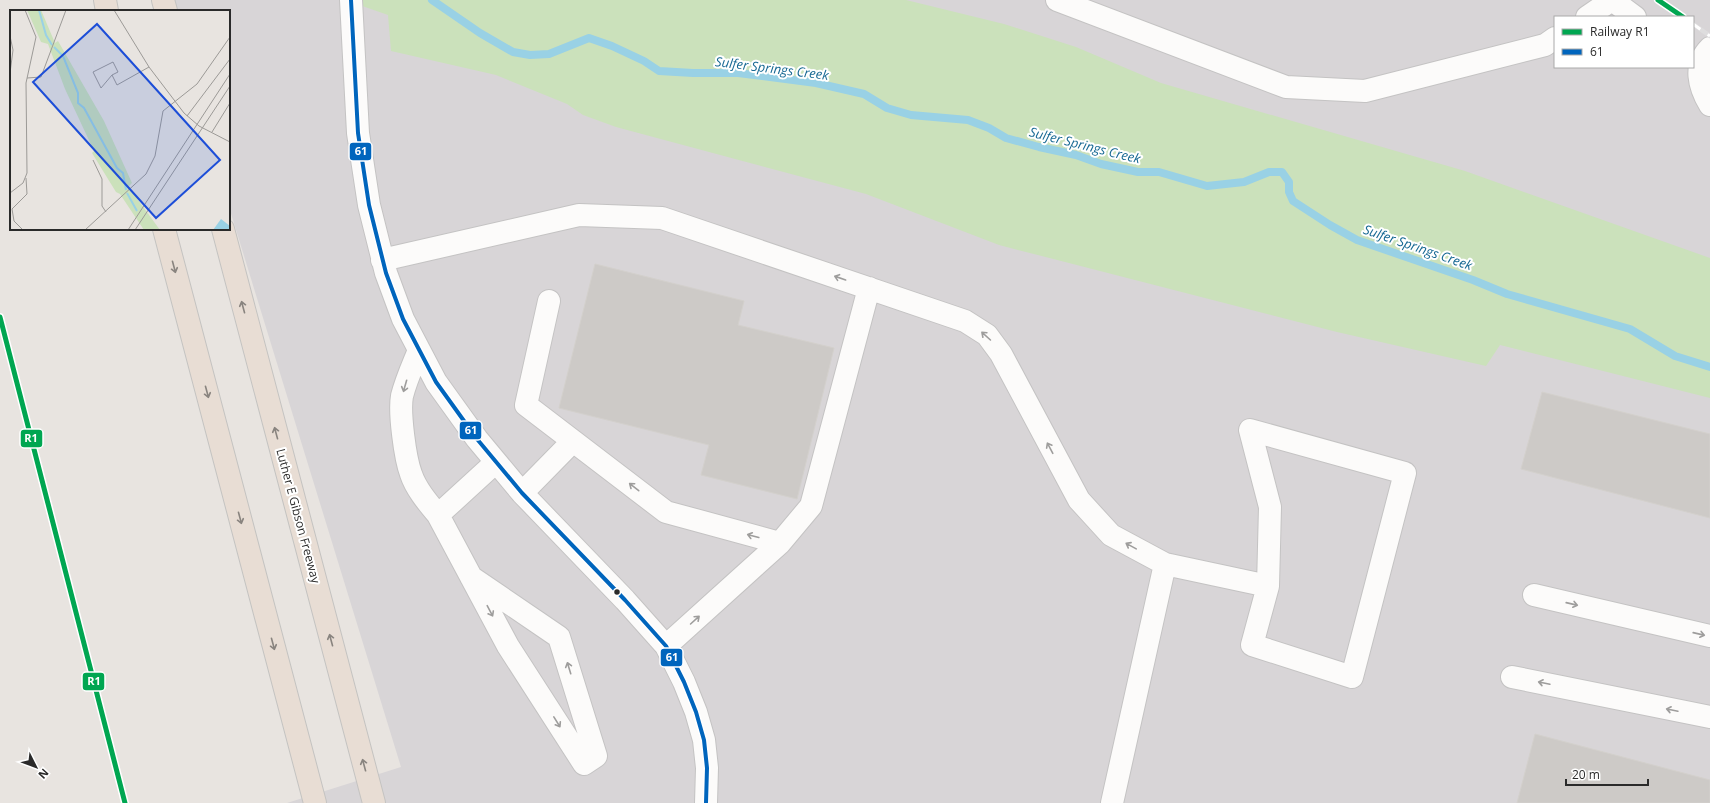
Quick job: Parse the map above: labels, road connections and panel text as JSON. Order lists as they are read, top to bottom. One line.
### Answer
{"streets":{"highway":["Luther E Gibson Freeway"]},"water":["Sulfer Springs Creek"],"lines":["rail line R1","transit line 61"],"legend":["Railway R1","61"],"scale_bar":"20 m","north":"bottom right"}
